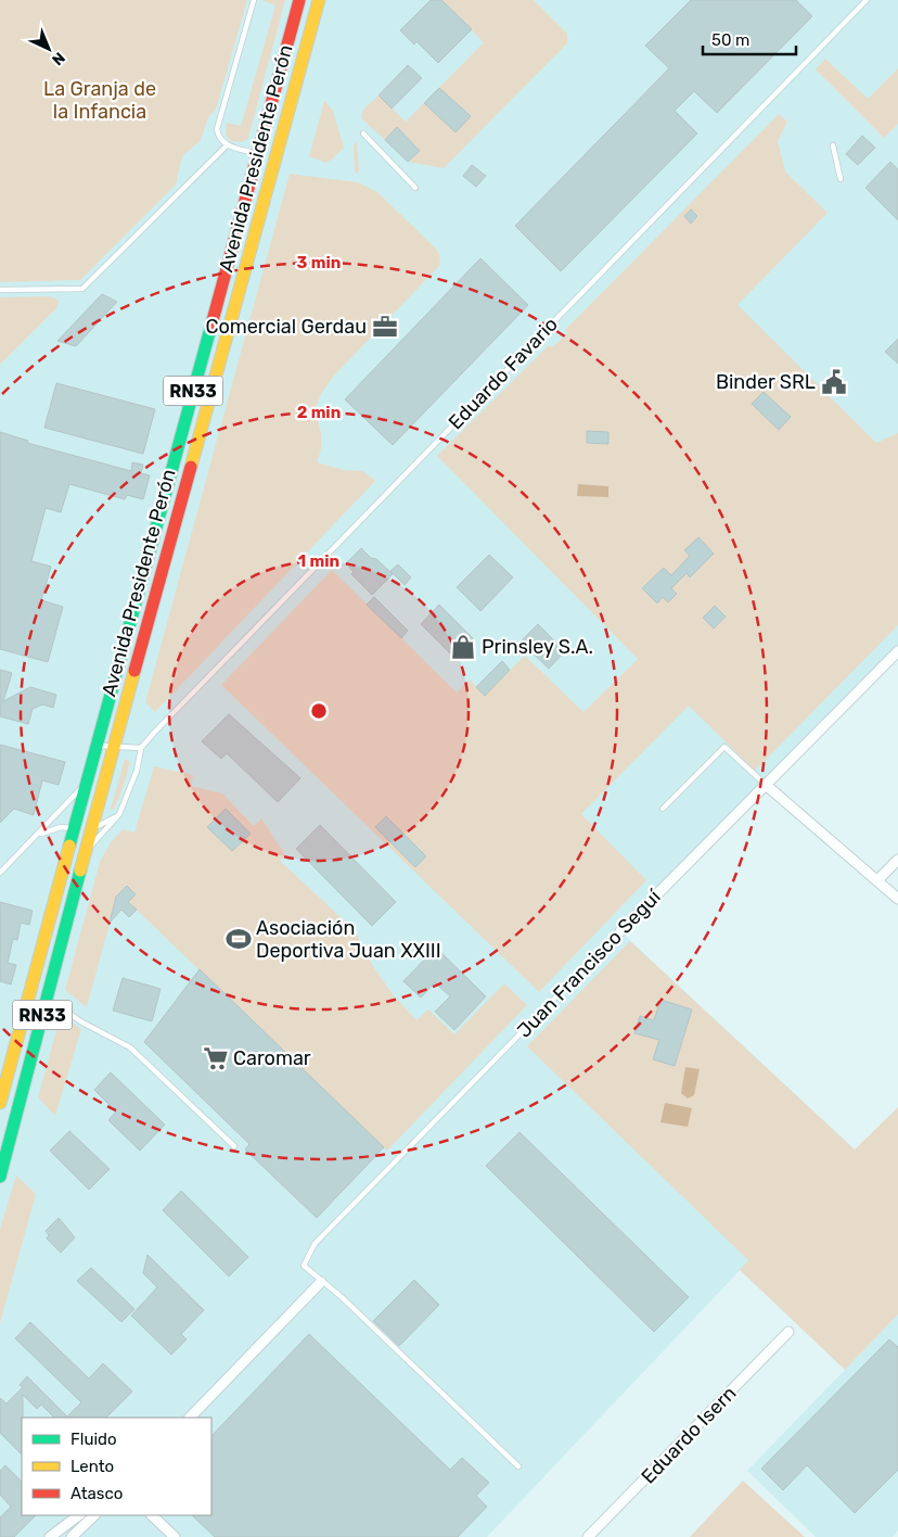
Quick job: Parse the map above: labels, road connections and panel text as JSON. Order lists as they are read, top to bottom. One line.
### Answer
{"streets":{"main road":["Avenida Presidente Perón","RN33"],"street":["Juan Francisco Seguí","Eduardo Isern"],"lane":["Eduardo Favario"]},"parks":["La Granja de la Infancia"],"places":{"office":["Comercial Gerdau"],"public building":["Binder SRL"],"shop":["Prinsley S.A."],"sports":["Asociación Deportiva Juan XXIII"],"supermarket":["Caromar"]},"legend":["Fluido","Lento","Atasco"],"scale_bar":"50 m","north":"bottom right","rings":["3 min","2 min","1 min"]}
